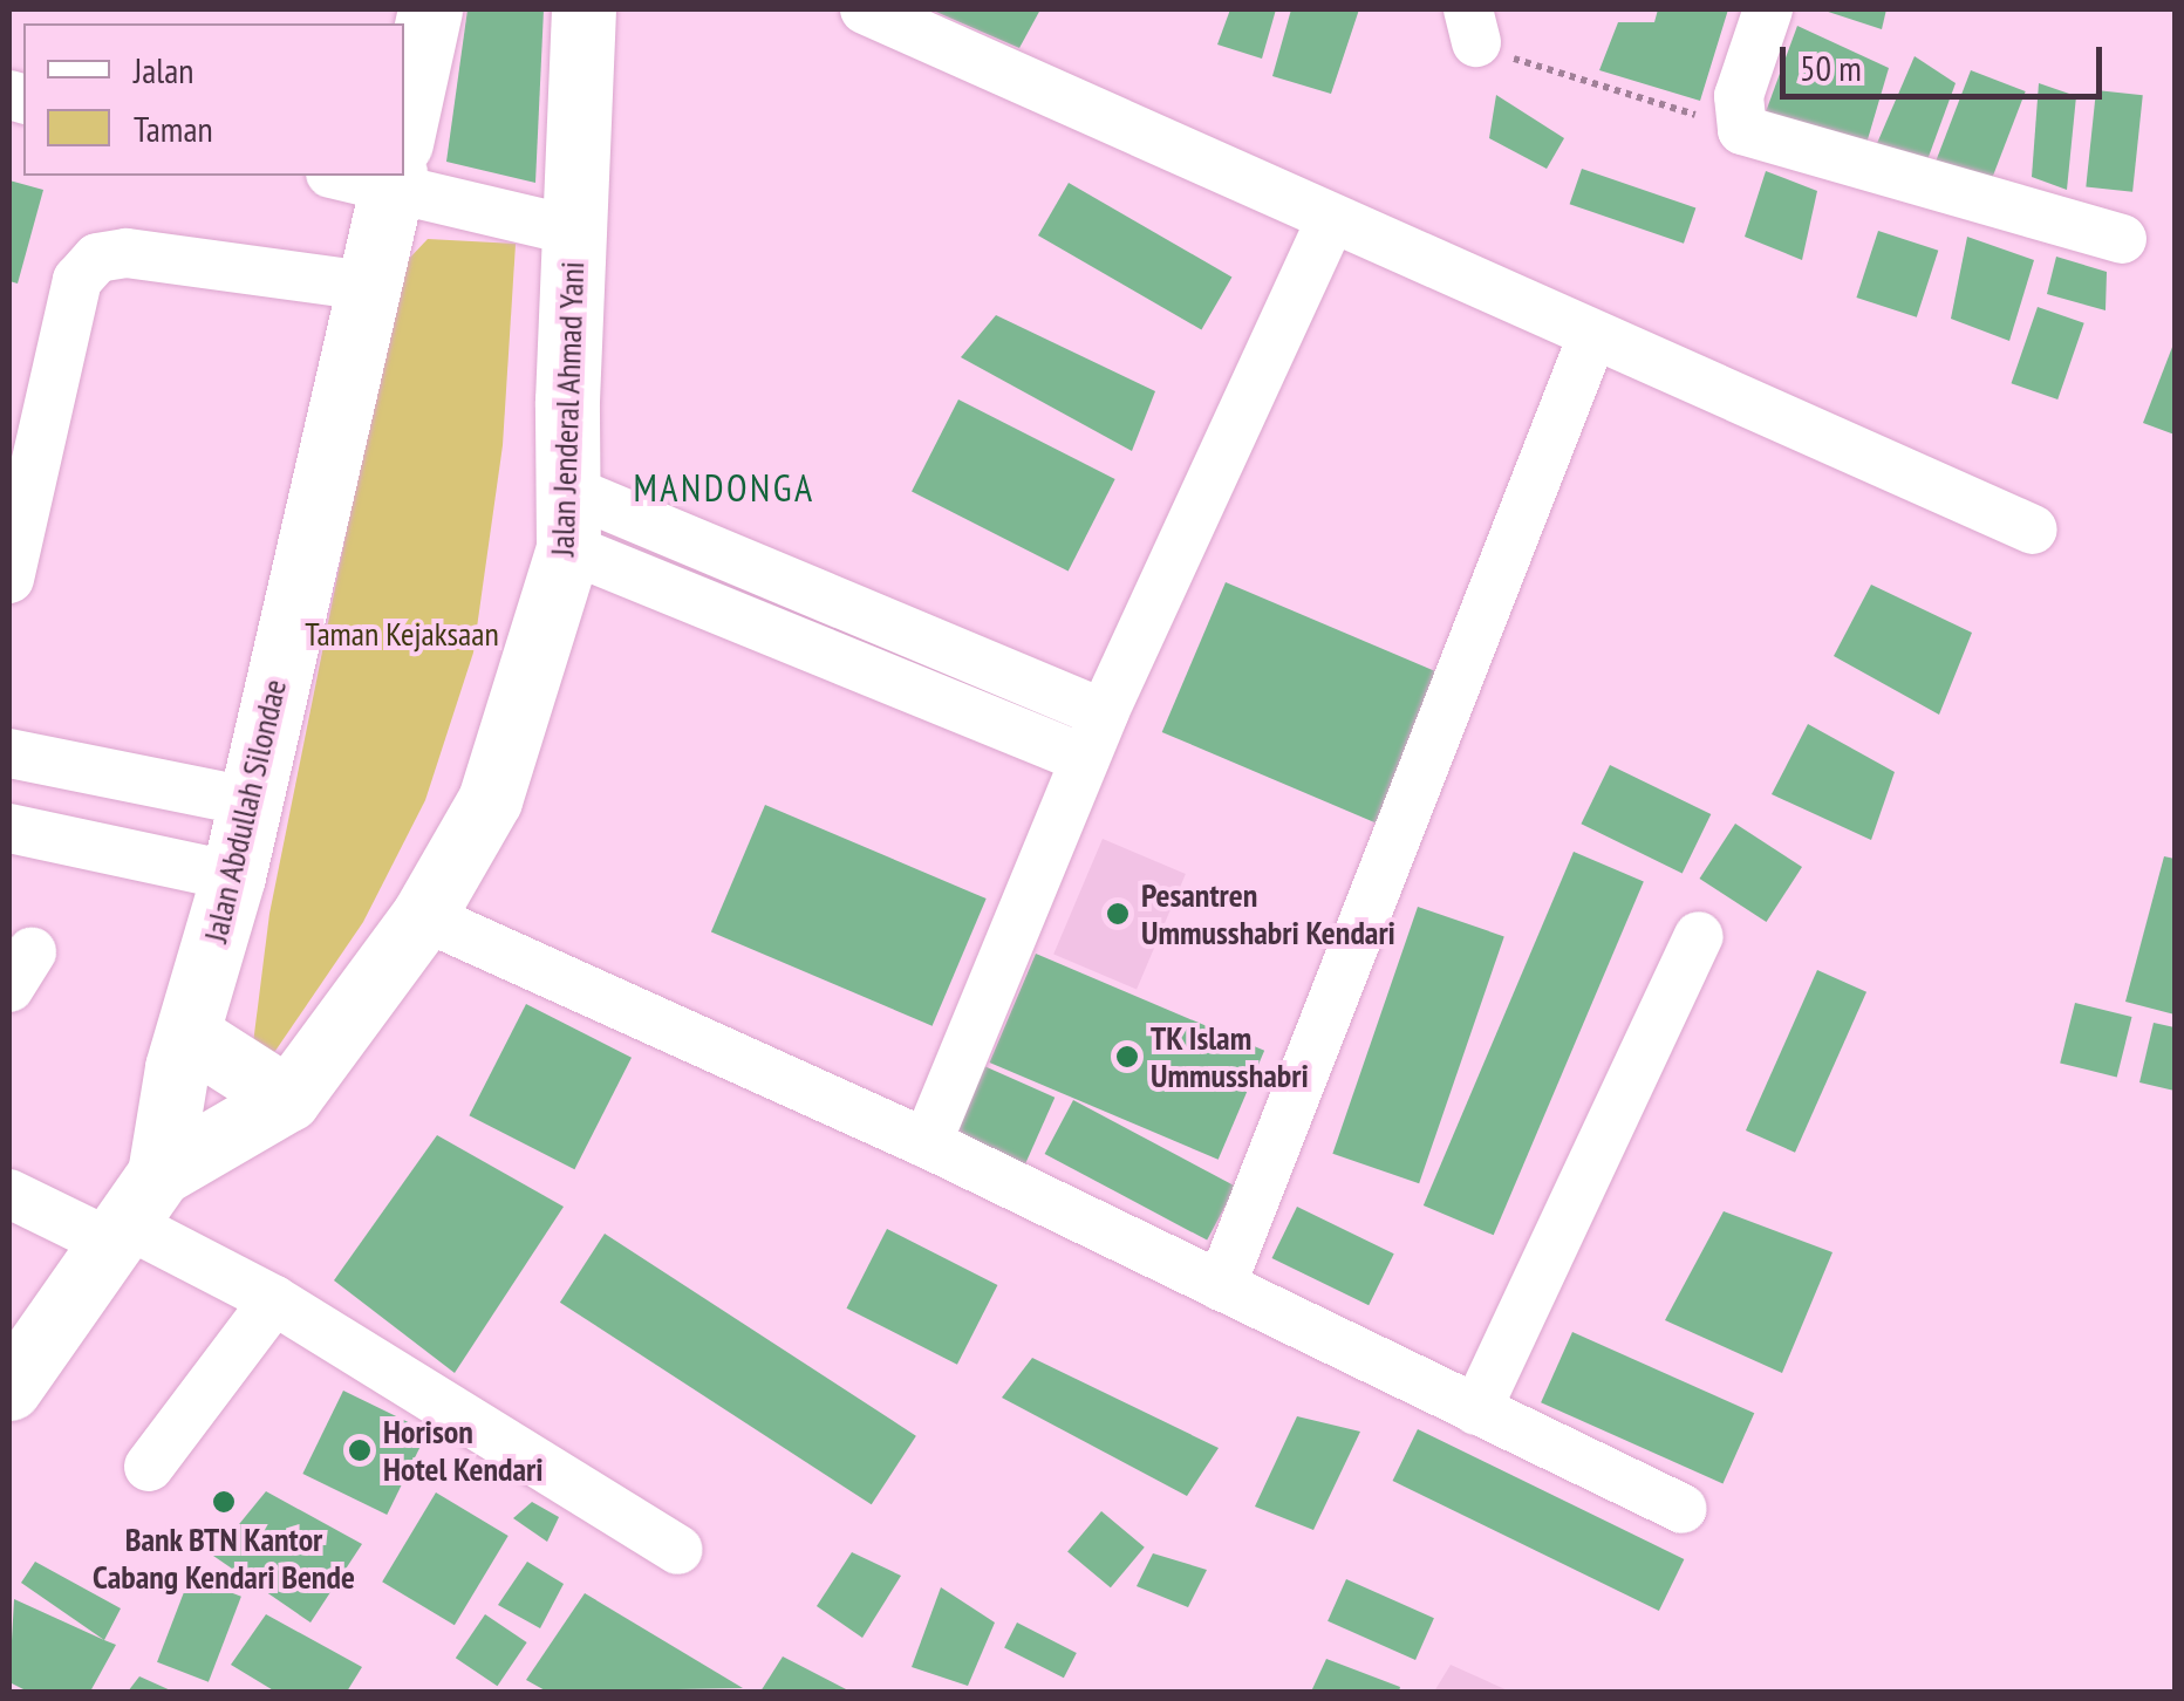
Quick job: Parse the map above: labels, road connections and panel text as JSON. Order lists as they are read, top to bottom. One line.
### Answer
{"streets":{"highway":["Jalan Jenderal Ahmad Yani","Jalan Abdullah Silondae"]},"crossings":[["Jalan Jenderal Ahmad Yani","Jalan Abdullah Silondae"]],"districts":["MANDONGA"],"parks":["Taman Kejaksaan"],"places":["Pesantren Ummusshabri Kendari","TK Islam Ummusshabri","Horison Hotel Kendari","Bank BTN Kantor Cabang Kendari Bende"],"legend":["Jalan","Taman"],"scale_bar":"50 m"}
